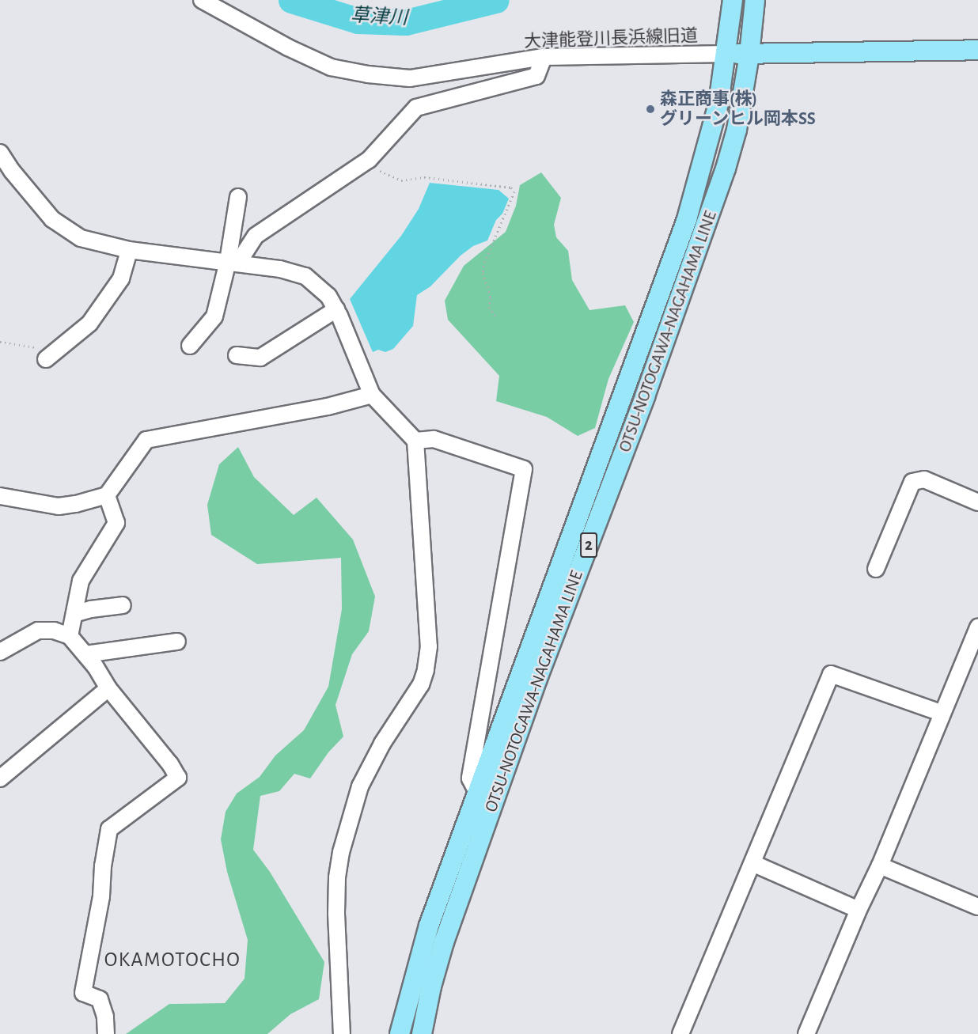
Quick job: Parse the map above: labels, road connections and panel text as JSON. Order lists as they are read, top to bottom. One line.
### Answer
{"streets":{"main road":["OTSU-NOTOGAWA-NAGAHAMA LINE","2"],"street":["大津能登川長浜線旧道"]},"crossings":[["大津能登川長浜線旧道","OTSU-NOTOGAWA-NAGAHAMA LINE"],["大津能登川長浜線旧道","2"],["OTSU-NOTOGAWA-NAGAHAMA LINE","2"]],"districts":["OKAMOTOCHO"],"water":["草津川"],"places":["森正商事(株) グリーンヒル岡本SS"]}
